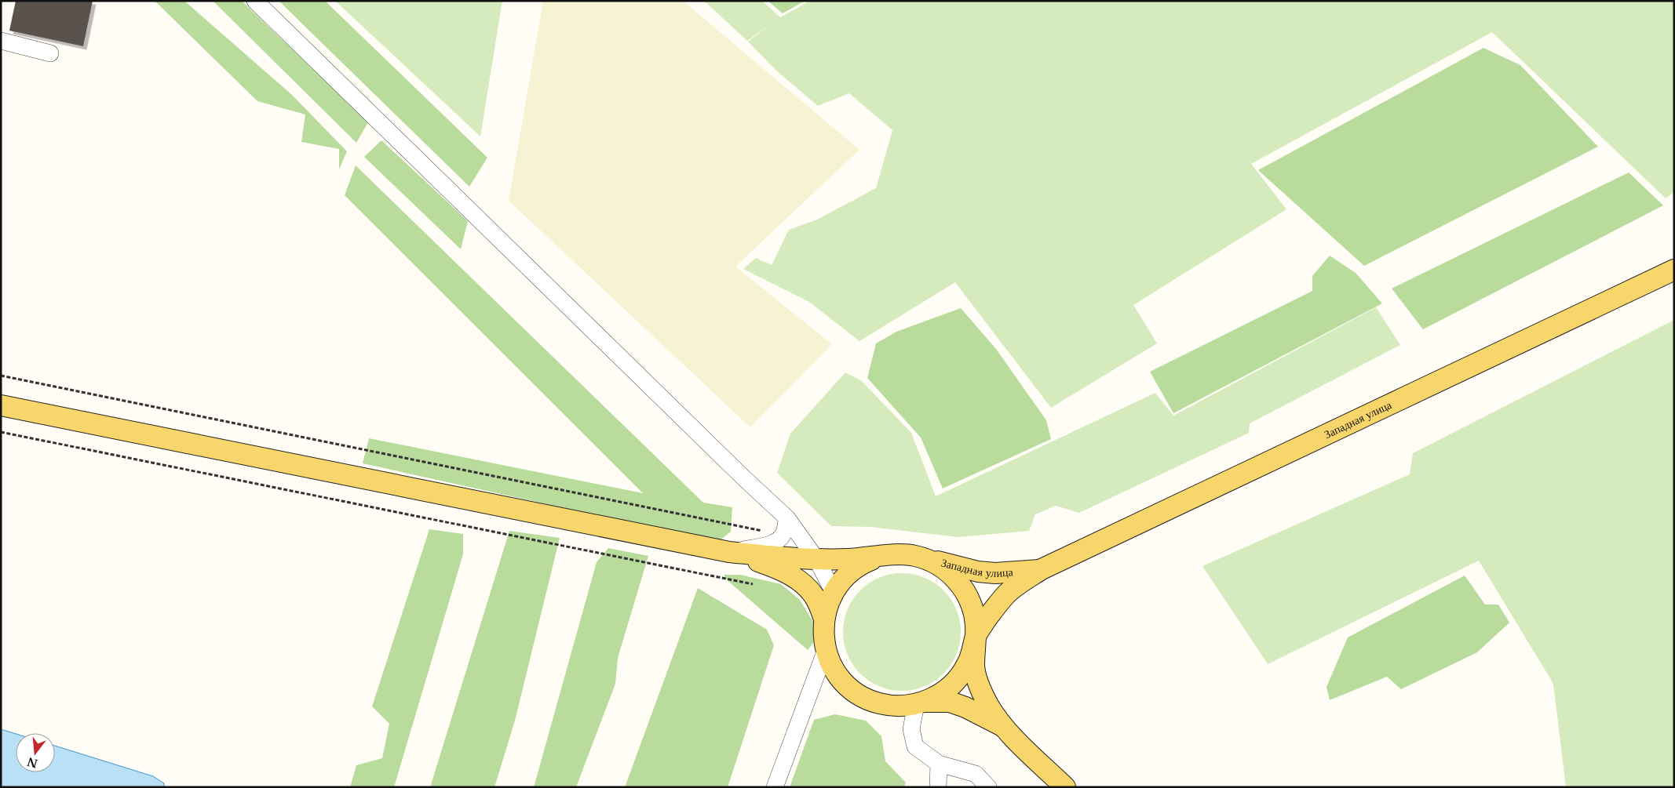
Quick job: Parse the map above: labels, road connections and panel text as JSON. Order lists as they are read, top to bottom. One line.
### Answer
{"streets":{"main road":["Западная улица"]},"north":"bottom"}
